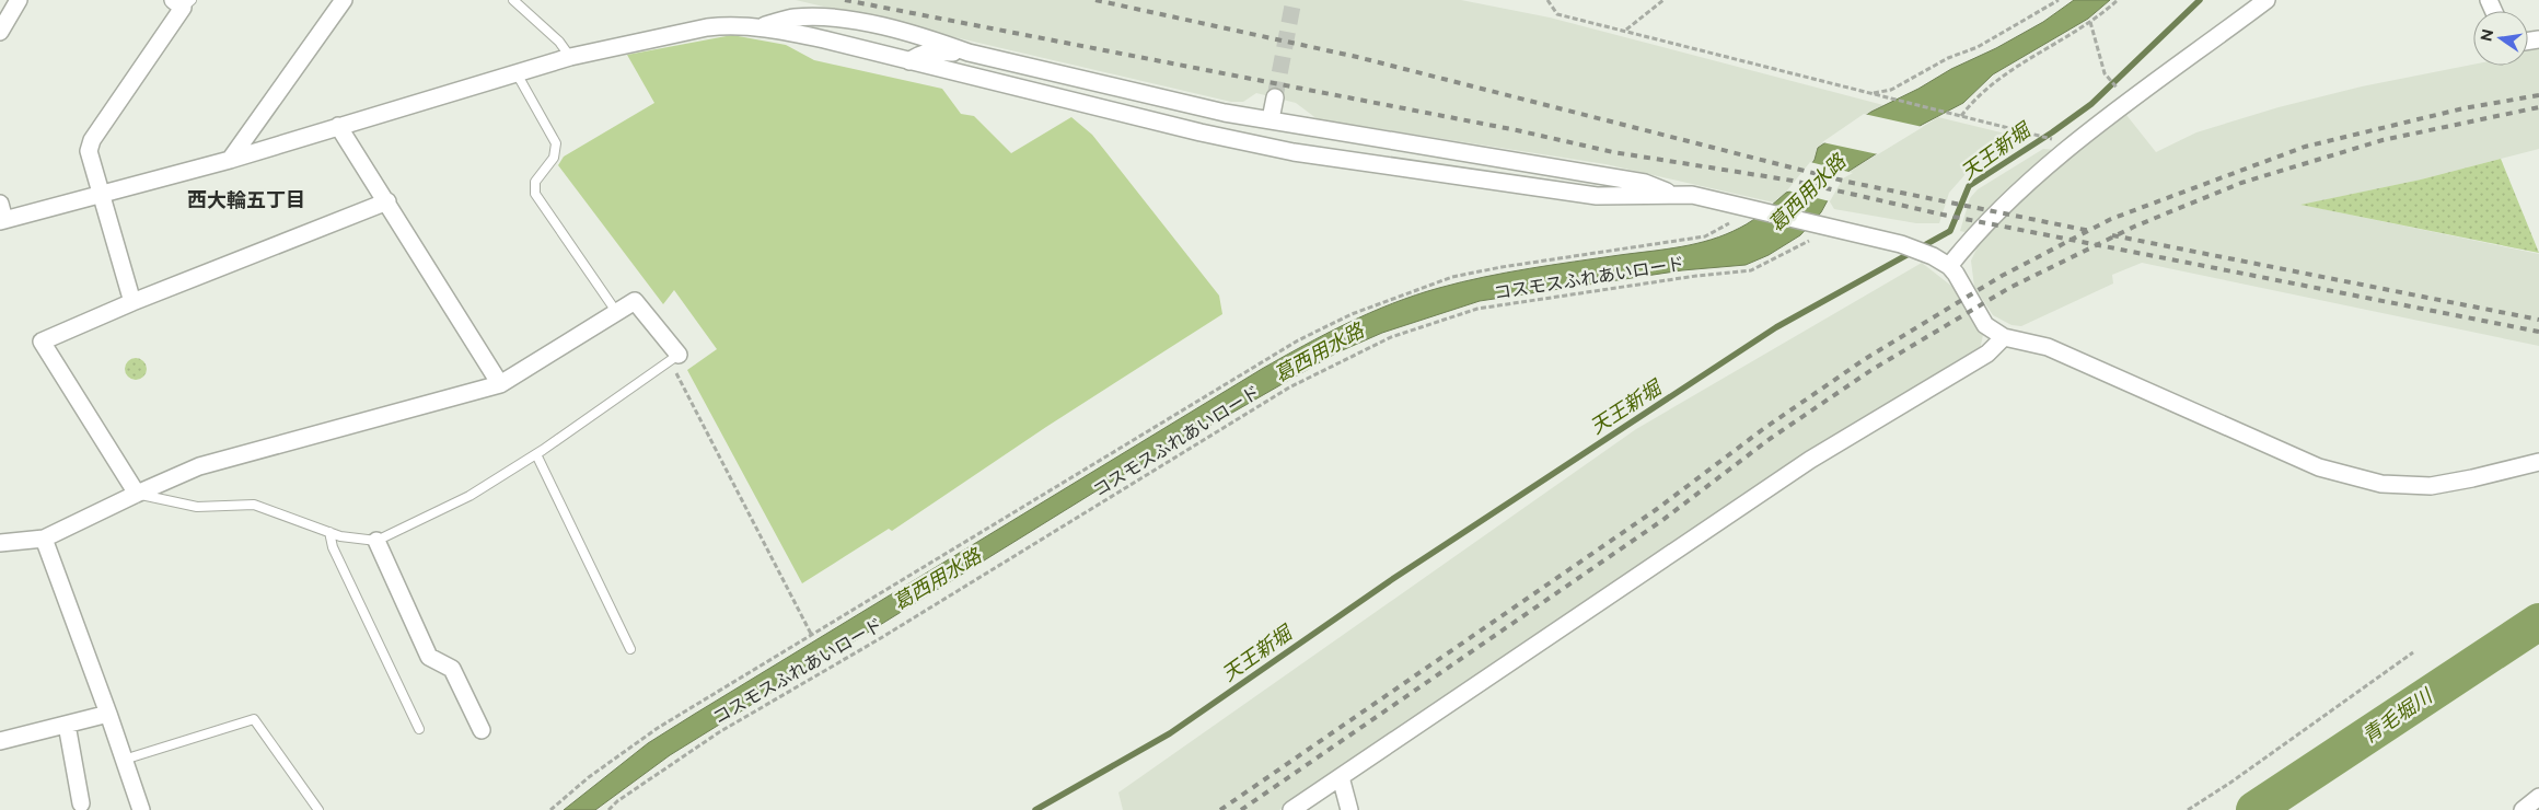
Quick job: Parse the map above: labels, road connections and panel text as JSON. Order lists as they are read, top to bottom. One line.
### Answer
{"streets":{"path":["コスモスふれあいロード"]},"districts":["西大輪五丁目"],"water":["天王新堀","葛西用水路","青毛堀川"],"north":"left"}
